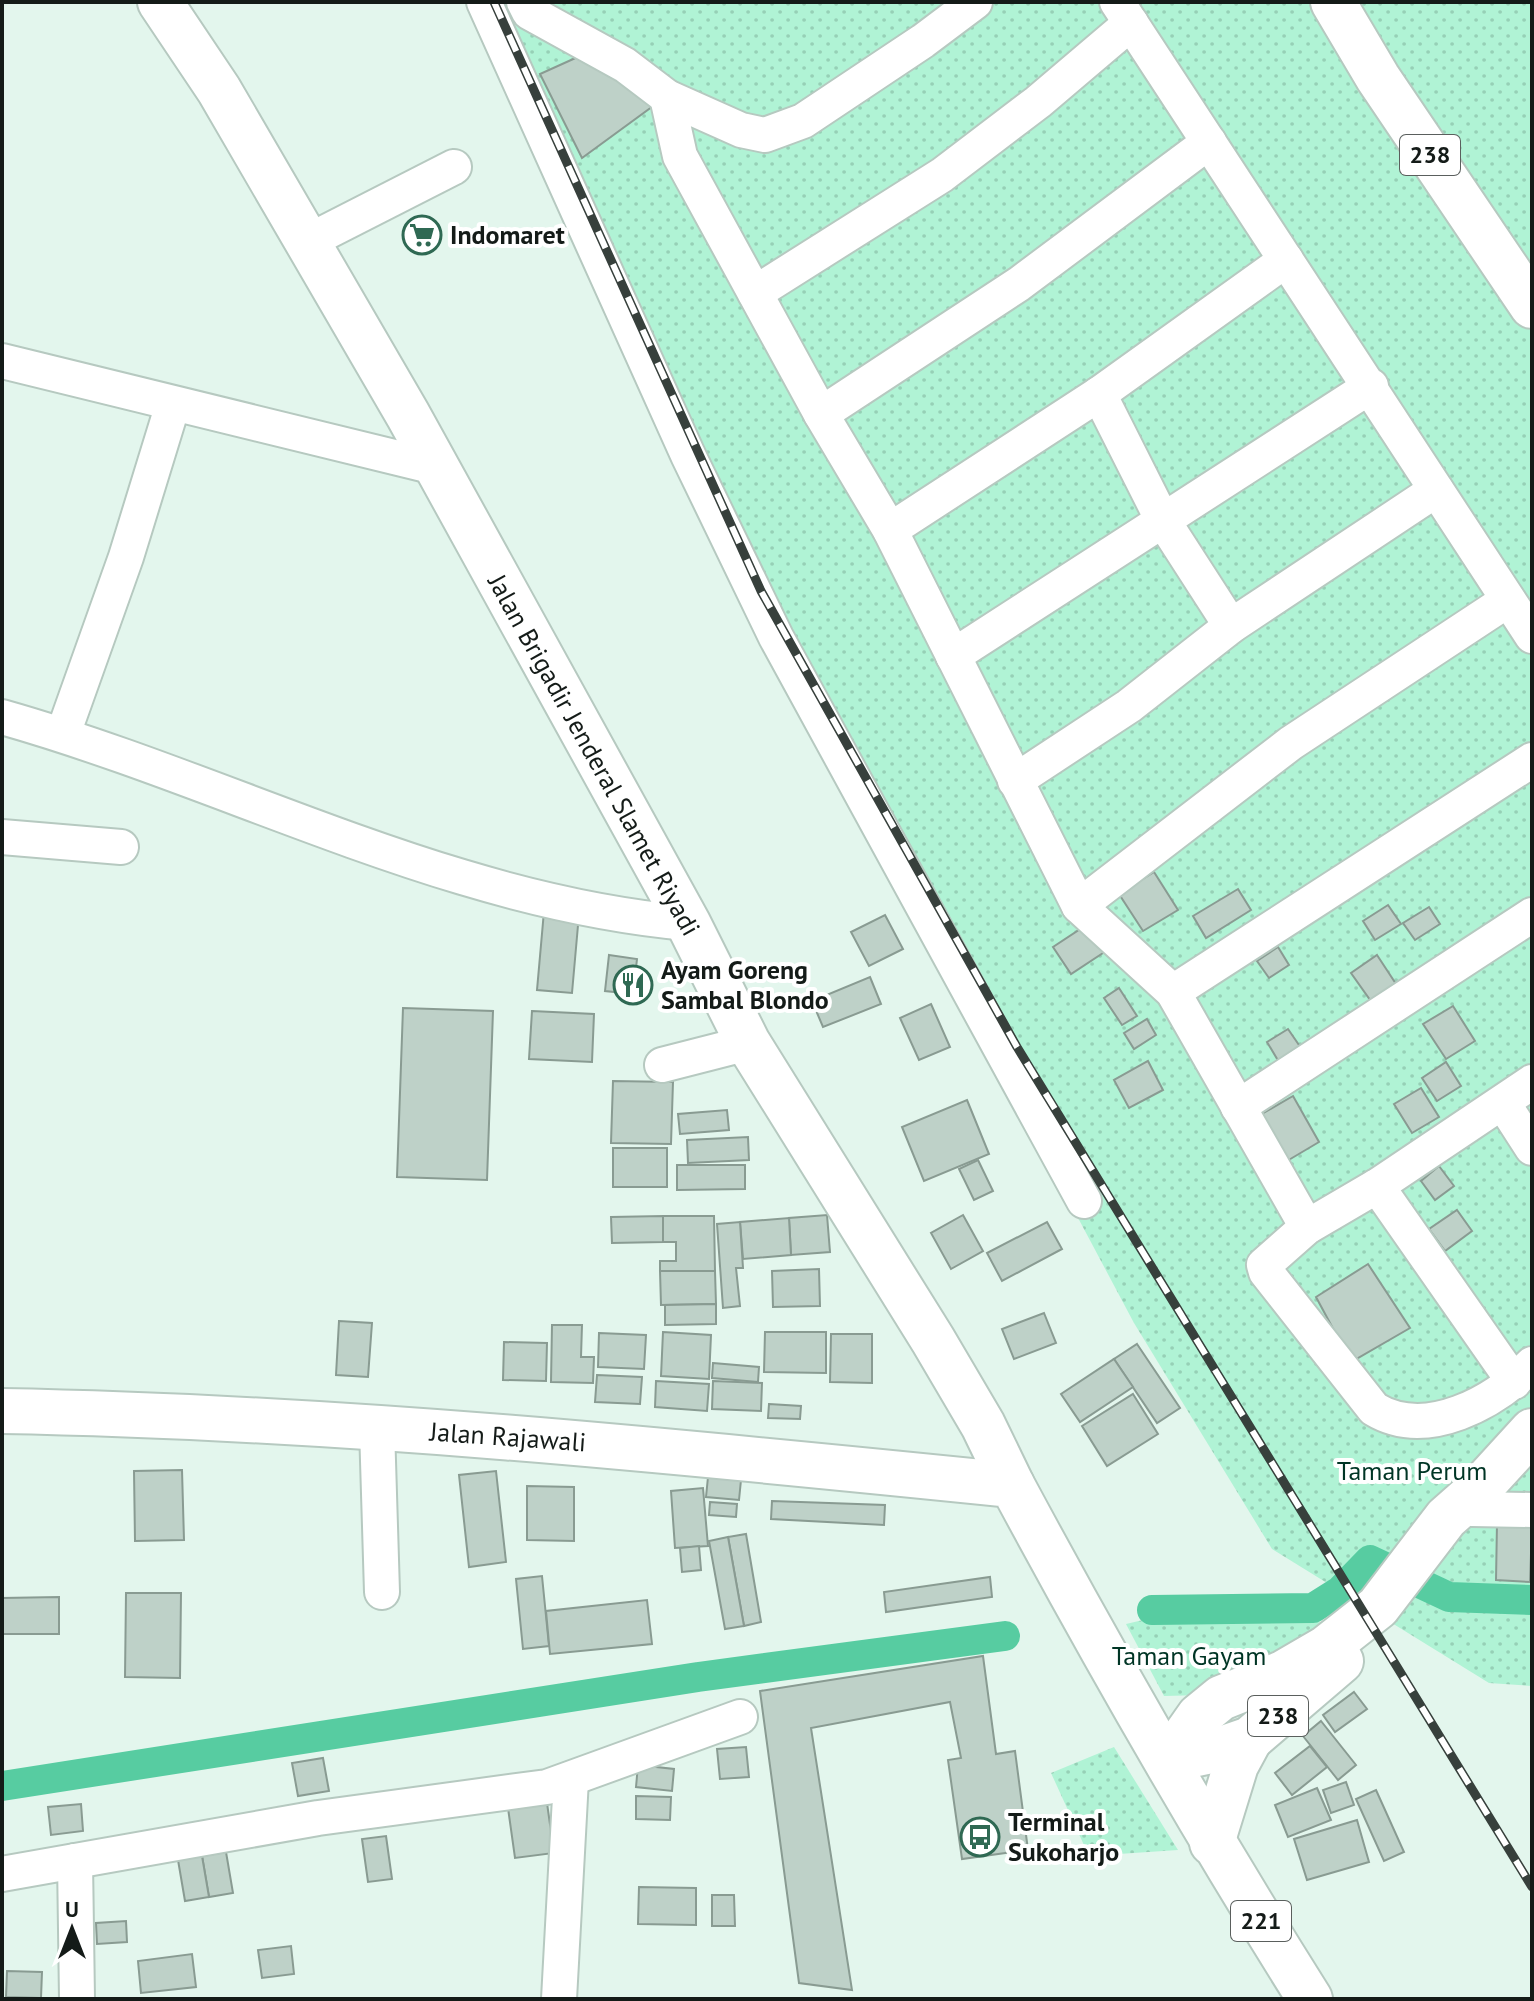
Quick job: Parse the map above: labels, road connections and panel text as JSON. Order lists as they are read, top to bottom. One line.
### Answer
{"streets":{"main road":["238","Jalan Brigadir Jenderal Slamet Riyadi","Jalan Rajawali","221"]},"crossings":[["238","Jalan Brigadir Jenderal Slamet Riyadi"],["238","221"],["Jalan Brigadir Jenderal Slamet Riyadi","Jalan Rajawali"],["Jalan Brigadir Jenderal Slamet Riyadi","221"]],"parks":["Taman Perum","Taman Gayam"],"places":{"supermarket":["Indomaret"],"restaurant":["Ayam Goreng Sambal Blondo"],"bus stop":["Terminal Sukoharjo"]},"north":"top"}
